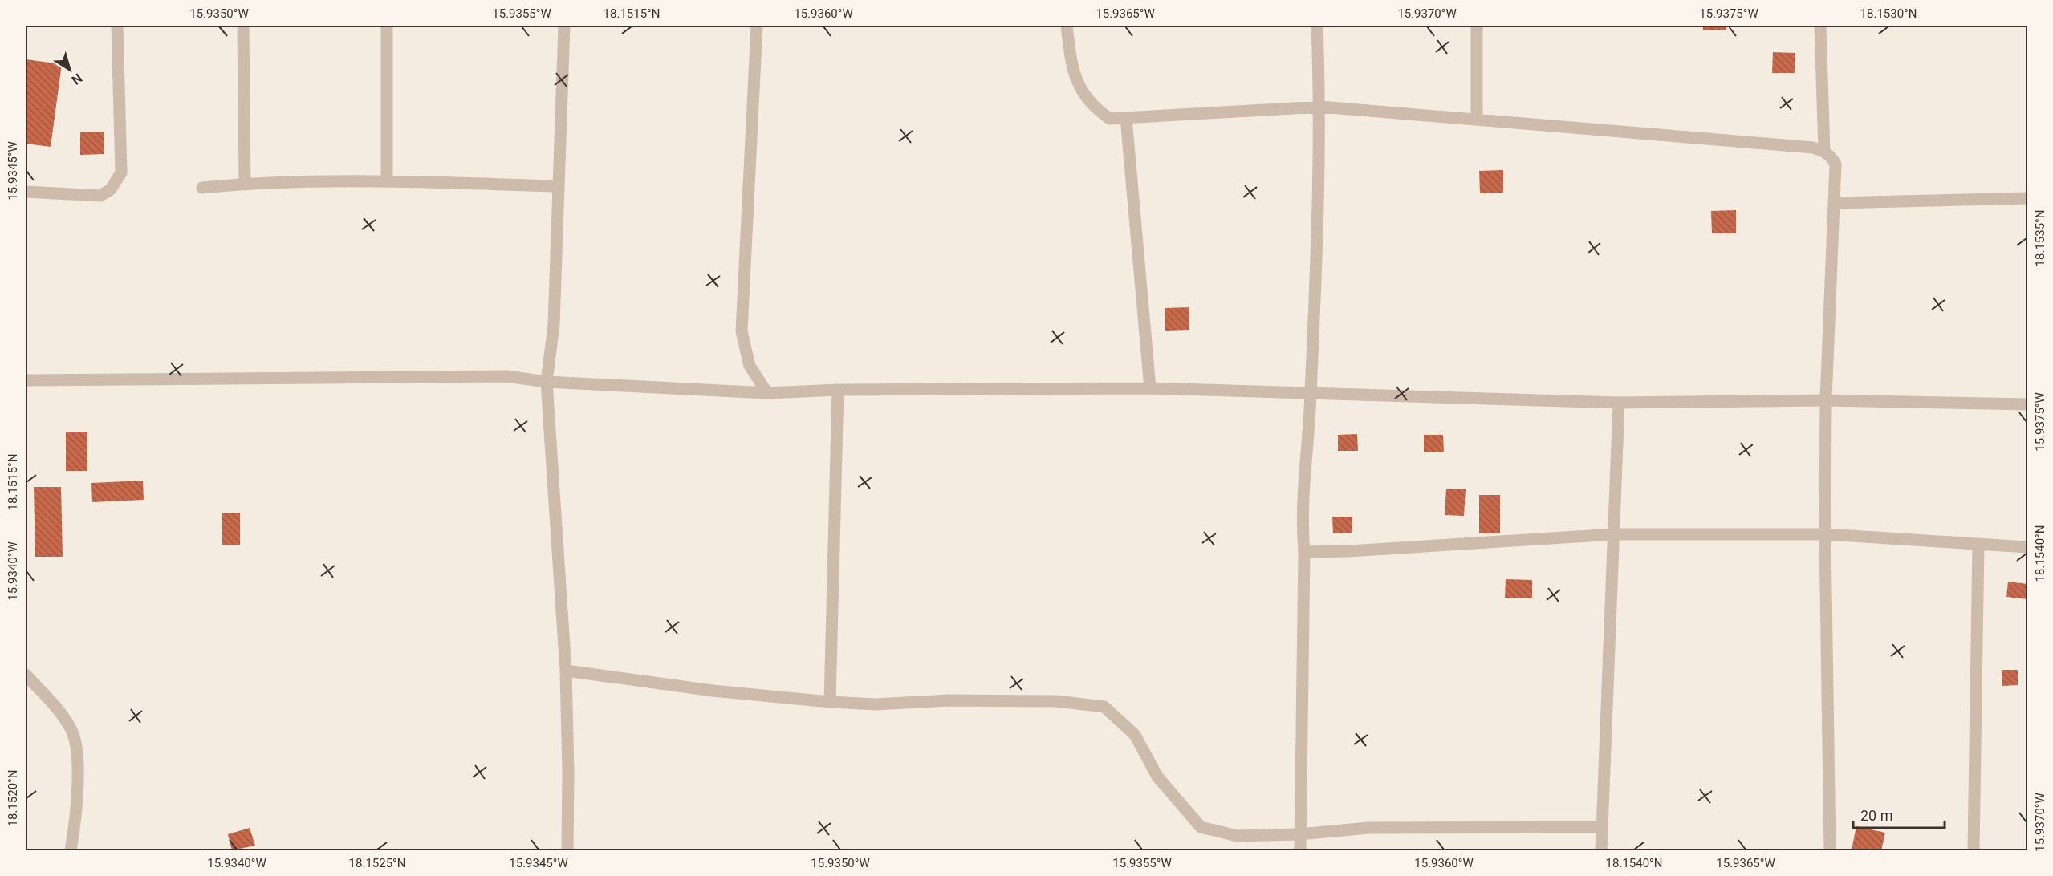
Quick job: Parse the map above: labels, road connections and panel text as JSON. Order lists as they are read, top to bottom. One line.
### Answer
{"scale_bar":"20 m","north":"bottom right","coordinates":["15.9350°W","15.9355°W","18.1515°N","15.9360°W","15.9365°W","15.9370°W","15.9375°W","18.1530°N","15.9345°W","18.1535°N","18.1540°N","15.9340°W","18.1520°N","18.1525°N"]}
